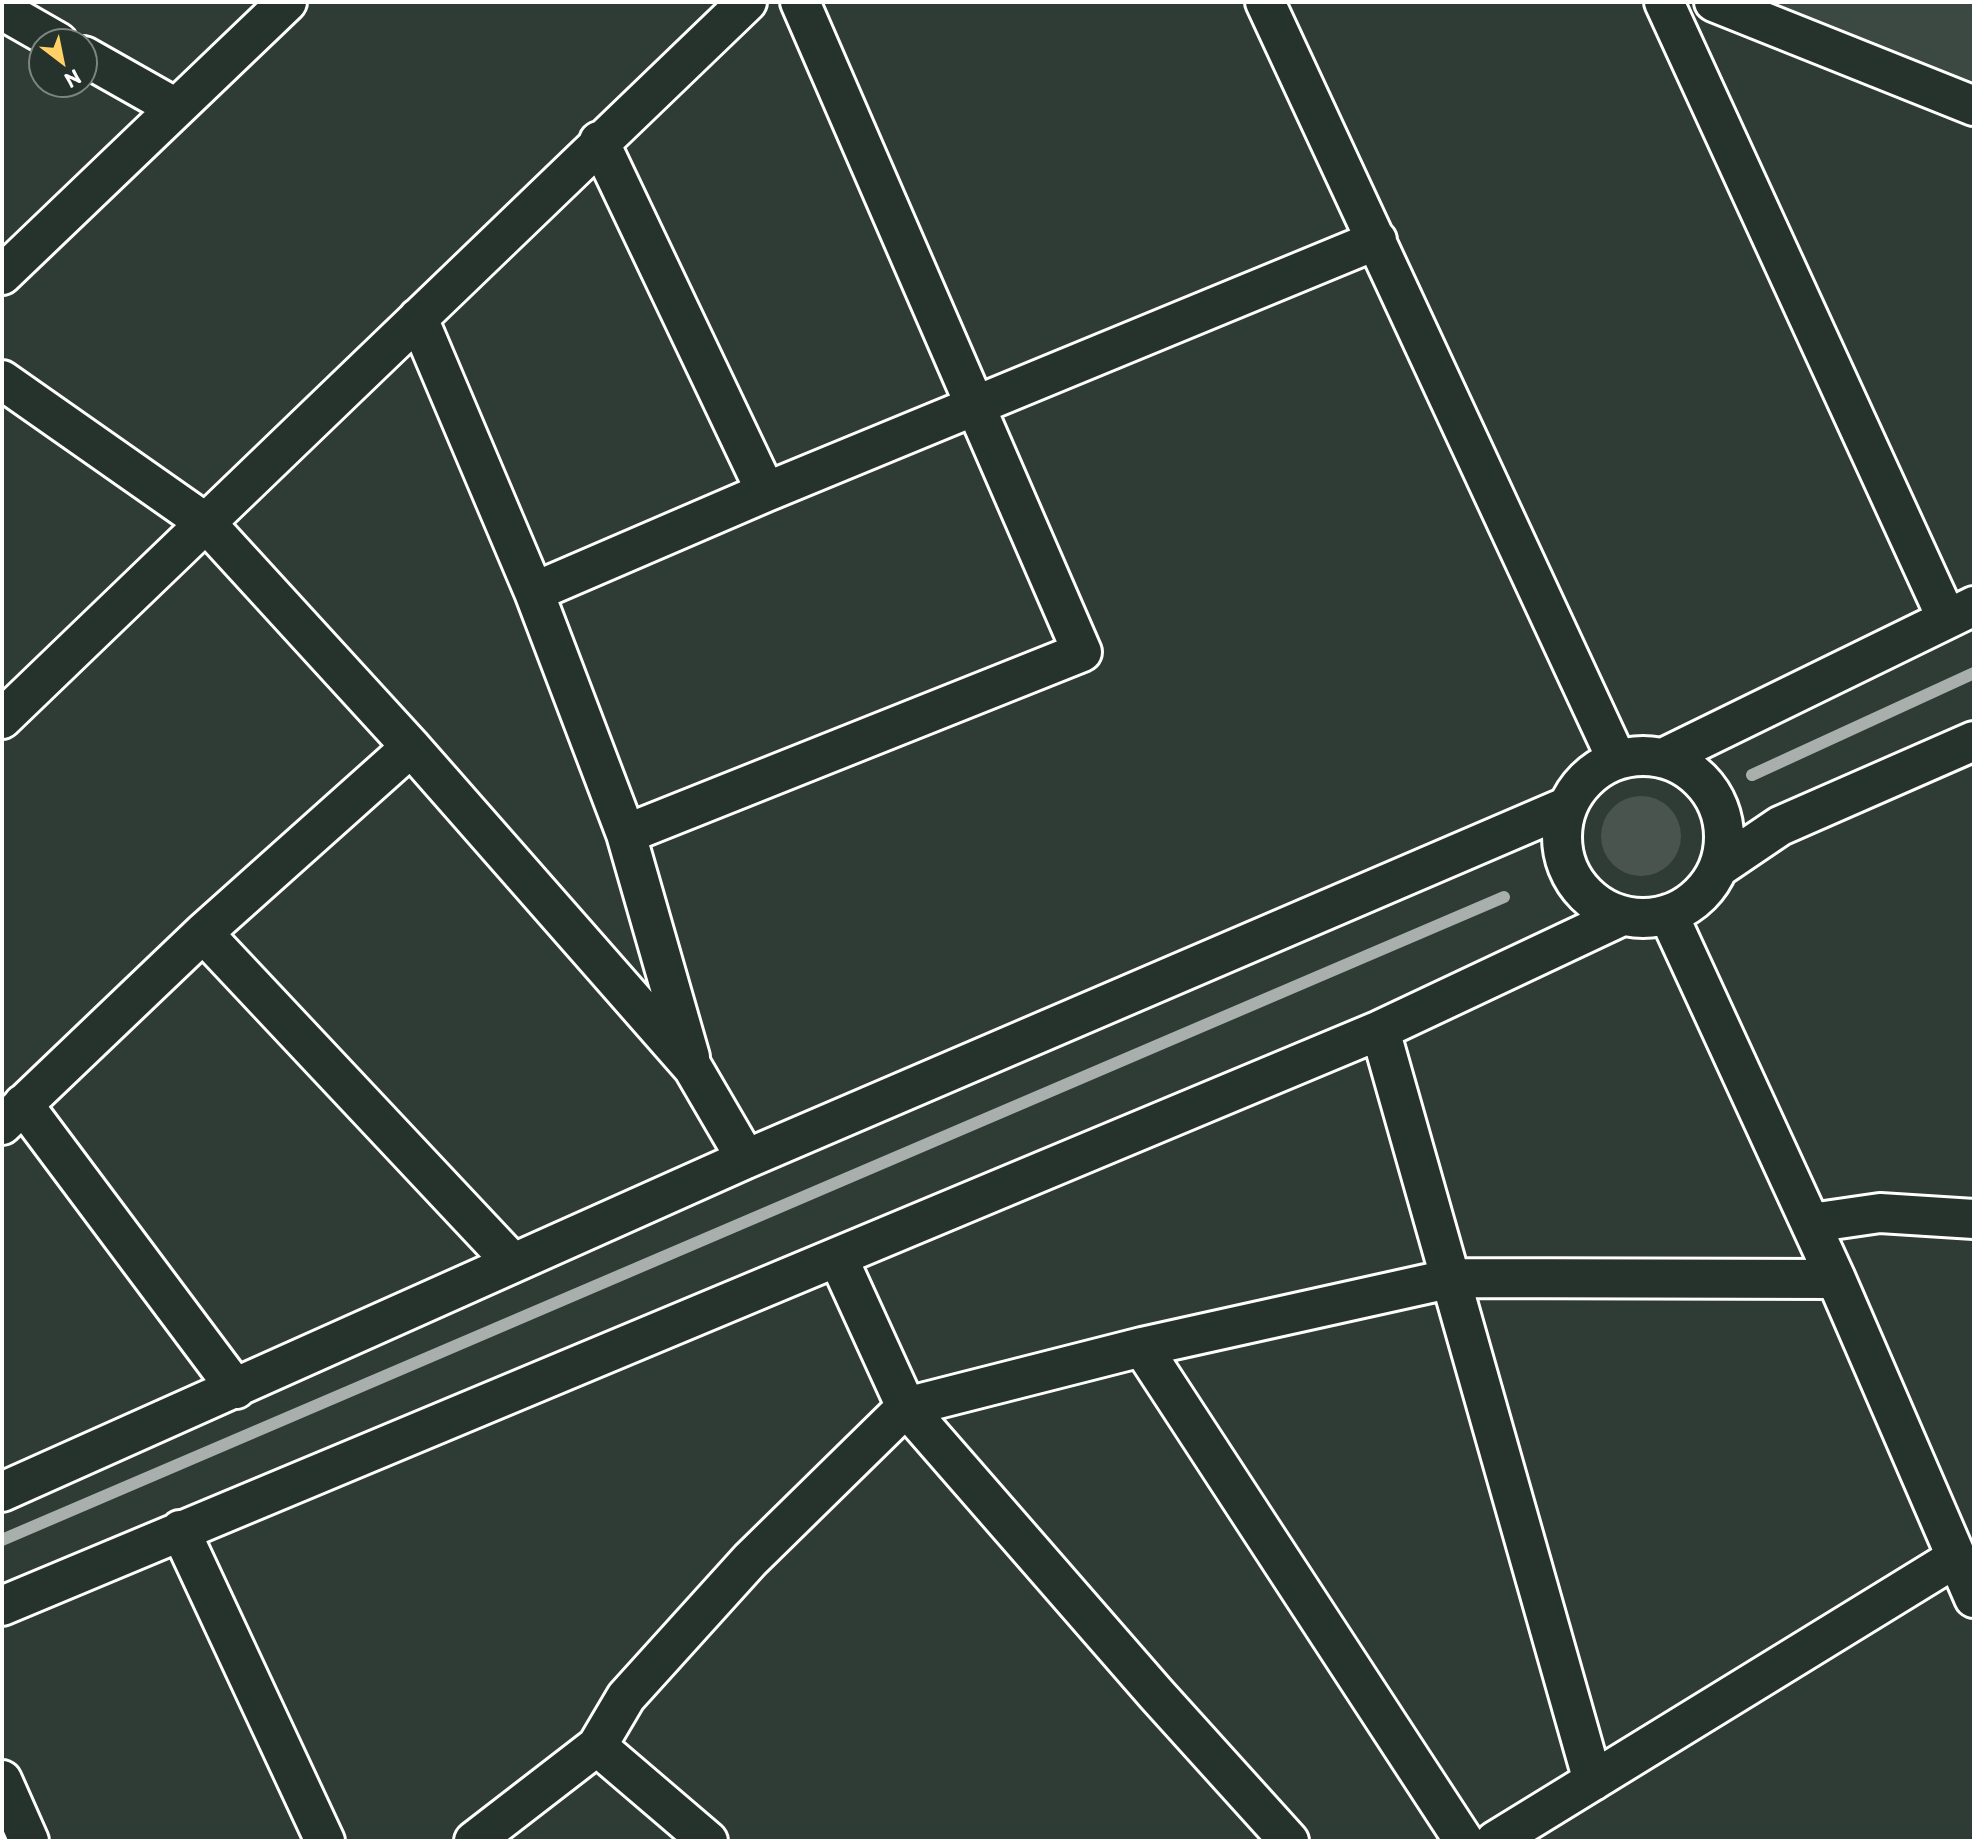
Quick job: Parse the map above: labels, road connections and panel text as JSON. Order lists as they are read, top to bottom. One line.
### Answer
{"north":"bottom right"}
